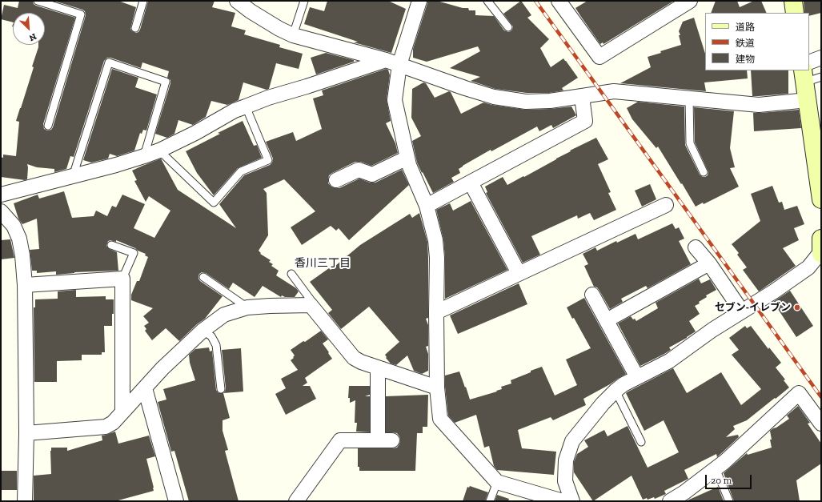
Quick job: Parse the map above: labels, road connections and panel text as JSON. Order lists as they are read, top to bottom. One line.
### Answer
{"districts":["香川三丁目"],"places":["セブン-イレブン"],"legend":["道路","鉄道","建物"],"scale_bar":"20 m","north":"bottom right"}
